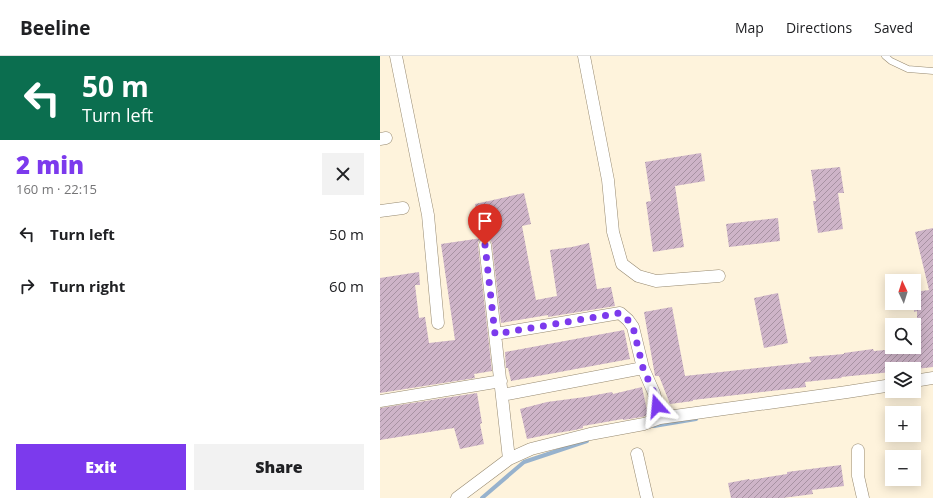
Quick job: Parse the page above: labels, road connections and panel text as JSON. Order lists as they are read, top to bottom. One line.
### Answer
{"north":"top","page":{"header":"Beeline","nav":["Map","Directions","Saved"],"turn":["50 m","Turn left"],"heading":["2 min","160 m · 22:15"],"list":[{"name":"Turn left","value":"50 m"},{"name":"Turn right","value":"60 m"}],"map_buttons":["+","−"],"buttons":["Exit","Share"]}}
